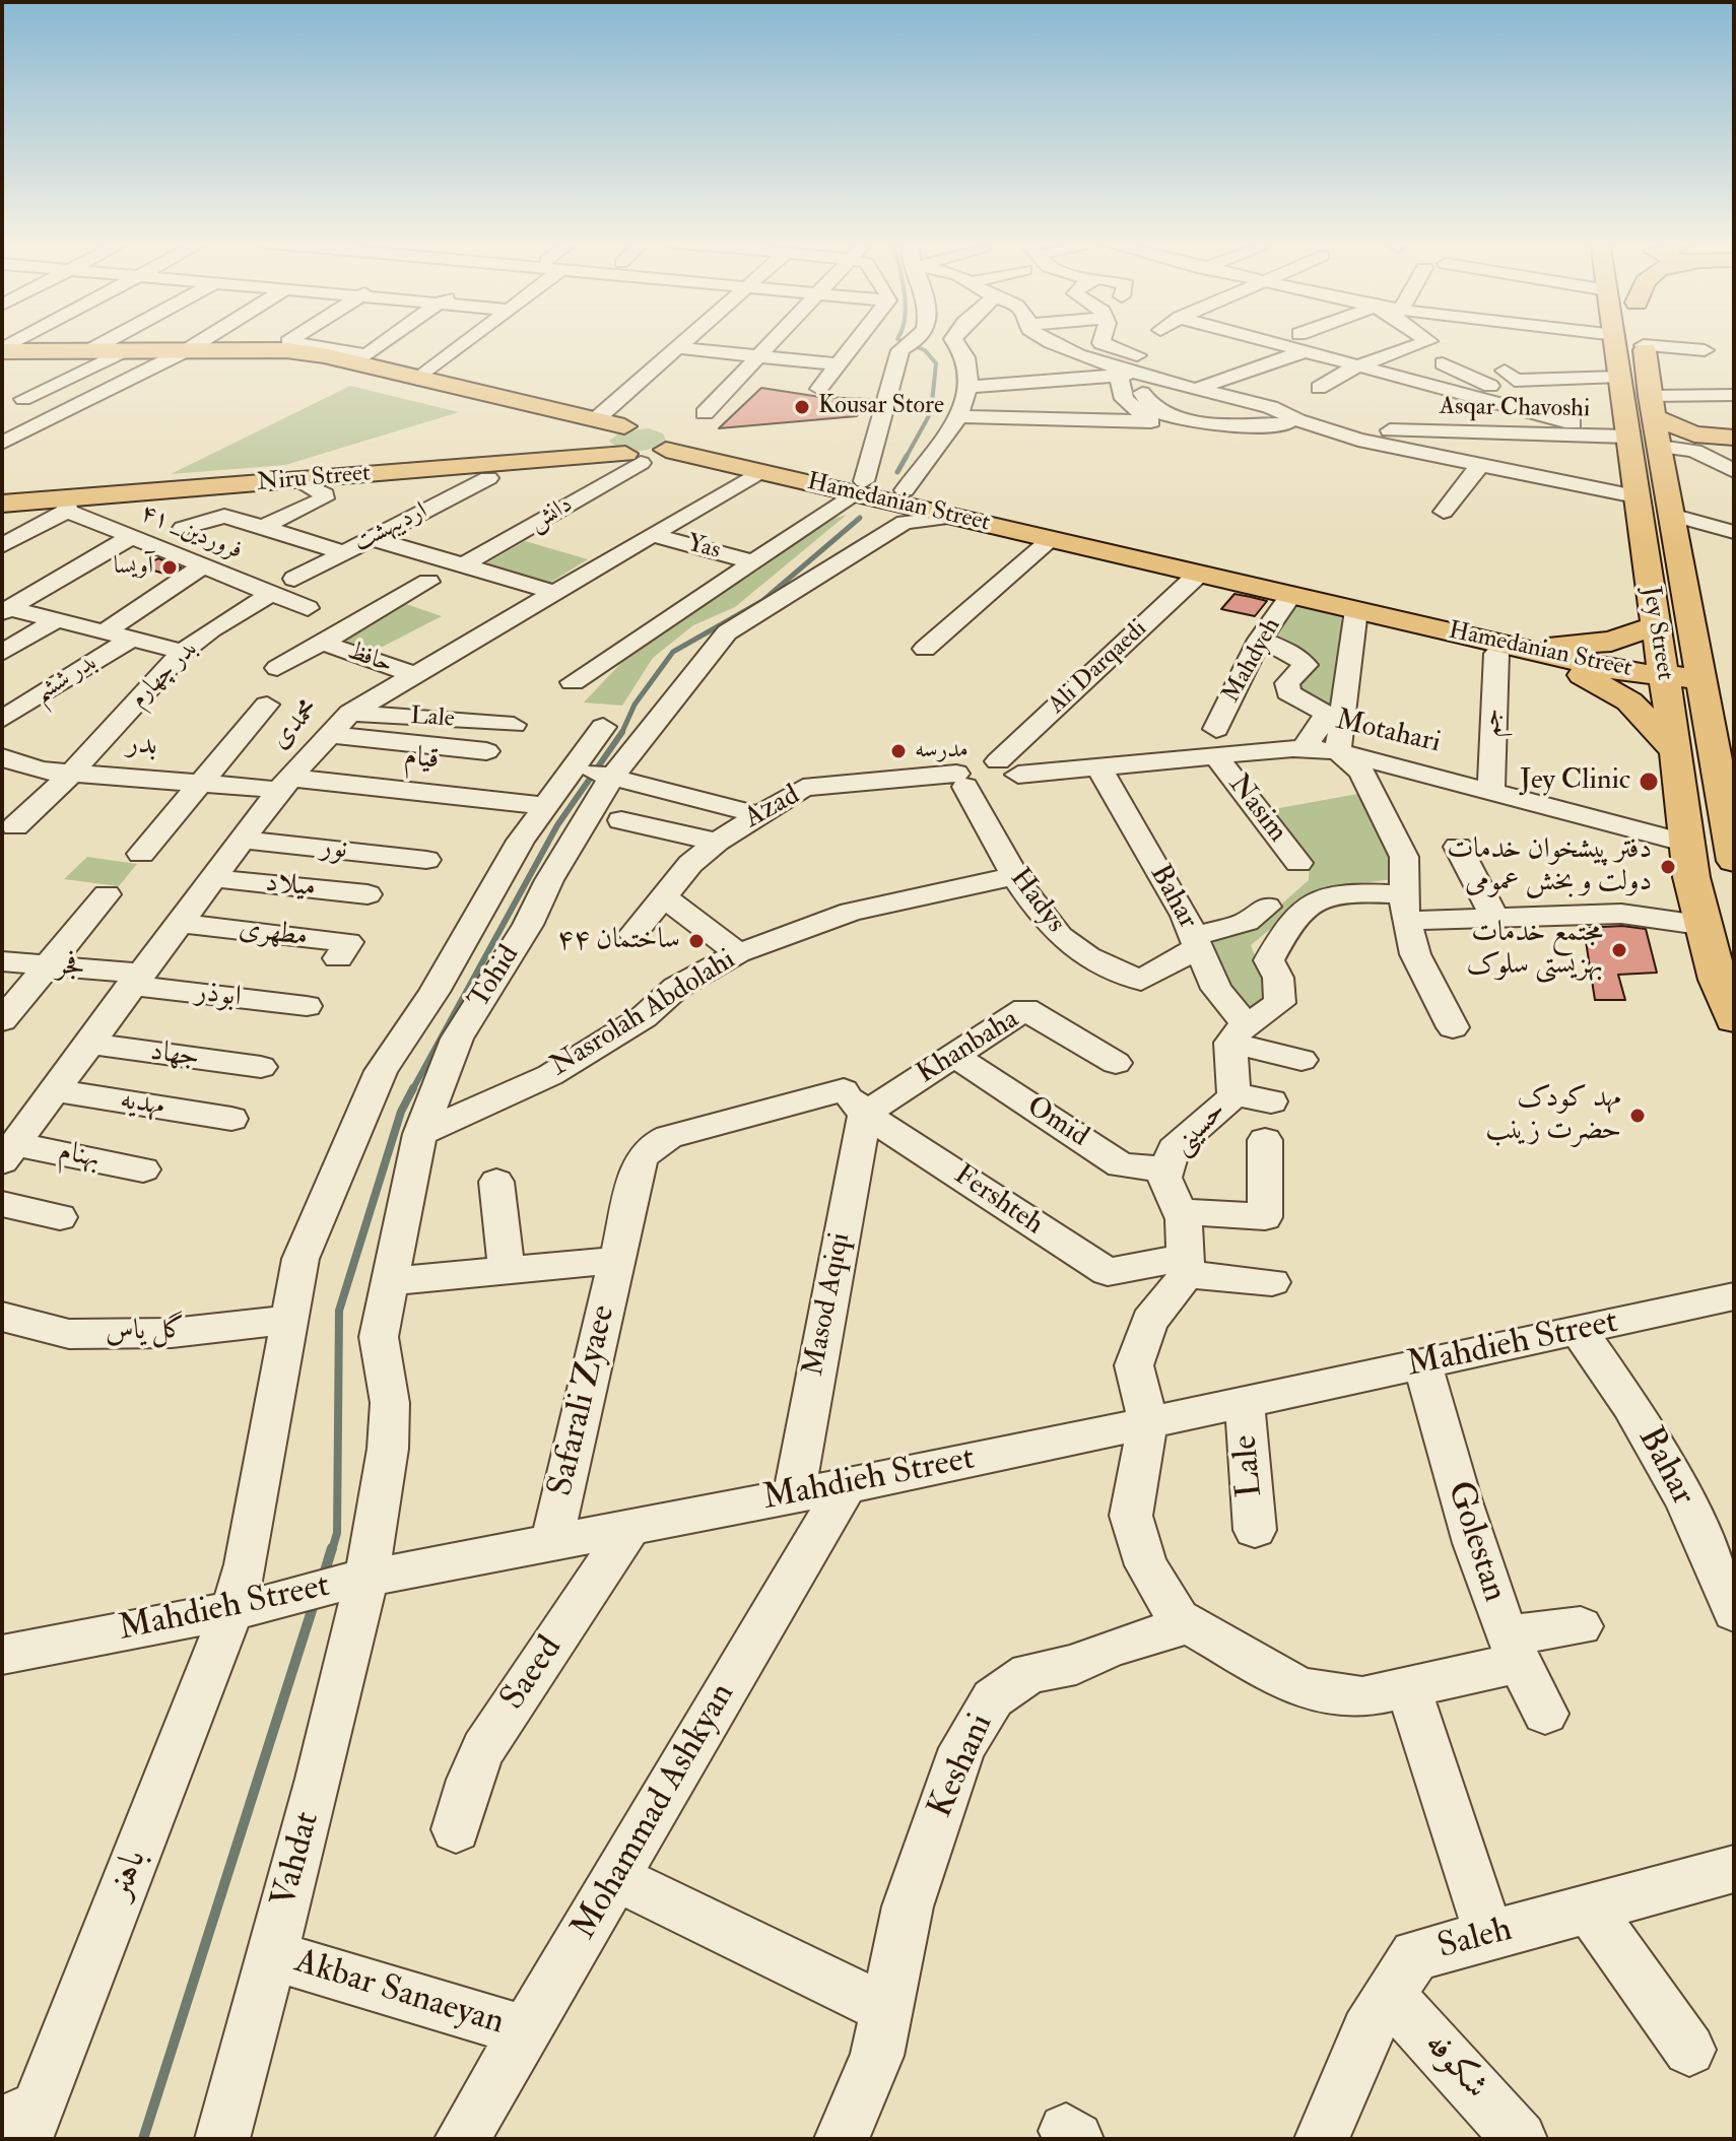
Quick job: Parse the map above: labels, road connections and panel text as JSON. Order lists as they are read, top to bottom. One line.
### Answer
{"streets":{"main road":["Niru Street","Hamedanian Street","Jey Street"],"street":["Asqar Chavoshi","دانش","اردیبهشت","۴۱ _فروردین","Yas","حافظ","Mahdyeh","Ali Darqaedi","بدر چهارم","بدر ششم","Lale","جم","محمدی","Motahari","بدر","قیام","Azad","Nasim","نور","میلاد","Bahar","Hadys","مطهری","فجر","Tohid","ابوذر","Nasrolah Abdolahi","Khanbaha","جهاد","مهدیه","Omid","حسینی","بهنام","Fershteh","Masod Aqiqi","گل یاس","Mahdieh Street","Safarali Zyaee","Golestan","Saeed","Keshani","Mohammad Ashkyan","Vahdat","باهنر","Saleh","Akbar Sanaeyan","شکوفه"]},"crossings":[["Asqar Chavoshi","Jey Street"],["Niru Street","Hamedanian Street"],["Niru Street","دانش"],["Niru Street","۴۱ _فروردین"],["Hamedanian Street","Jey Street"],["Hamedanian Street","Mahdyeh"],["Hamedanian Street","Ali Darqaedi"],["Hamedanian Street","محمدی"],["Hamedanian Street","Tohid"],["۴۱ _فروردین","بدر چهارم"],["Yas","محمدی"],["Jey Street","Motahari"],["حافظ","محمدی"],["Mahdyeh","Motahari"],["Mahdyeh","Nasim"],["Ali Darqaedi","Motahari"],["Ali Darqaedi","Azad"],["بدر چهارم","بدر"],["Lale","محمدی"],["Lale","Mahdieh Street"],["جم","Motahari"],["محمدی","بدر"],["محمدی","قیام"],["محمدی","نور"],["محمدی","میلاد"],["محمدی","مطهری"],["محمدی","فجر"],["محمدی","ابوذر"],["محمدی","جهاد"],["محمدی","مهدیه"],["محمدی","بهنام"],["Motahari","Azad"],["Motahari","Nasim"],["Motahari","Bahar"],["بدر","قیام"],["قیام","باهنر"],["Azad","Hadys"],["Bahar","Hadys"],["Bahar","حسینی"],["Bahar","Mahdieh Street"],["Hadys","Nasrolah Abdolahi"],["فجر","ابوذر"],["Tohid","Nasrolah Abdolahi"],["Tohid","Mahdieh Street"],["Tohid","Safarali Zyaee"],["Tohid","Vahdat"],["Tohid","باهنر"],["Khanbaha","Omid"],["Khanbaha","Fershteh"],["Khanbaha","Masod Aqiqi"],["Khanbaha","Safarali Zyaee"],["Omid","حسینی"],["حسینی","Fershteh"],["Fershteh","Masod Aqiqi"],["Fershteh","Safarali Zyaee"],["Masod Aqiqi","Mahdieh Street"],["Masod Aqiqi","Safarali Zyaee"],["گل یاس","باهنر"],["Mahdieh Street","Safarali Zyaee"],["Mahdieh Street","Golestan"],["Mahdieh Street","Saeed"],["Mahdieh Street","Mohammad Ashkyan"],["Mahdieh Street","Vahdat"],["Mahdieh Street","باهنر"],["Mohammad Ashkyan","Akbar Sanaeyan"],["Vahdat","Akbar Sanaeyan"],["Saleh","شکوفه"]],"places":["Kousar Store","آویسا","مدرسه","Jey Clinic","دفتر پیشخوان خدمات دولت و بخش عمومی","ساختمان ۴۴","مجتمع خدمات بهزیستی سلوک","مهد کودک حضرت زینب"]}
